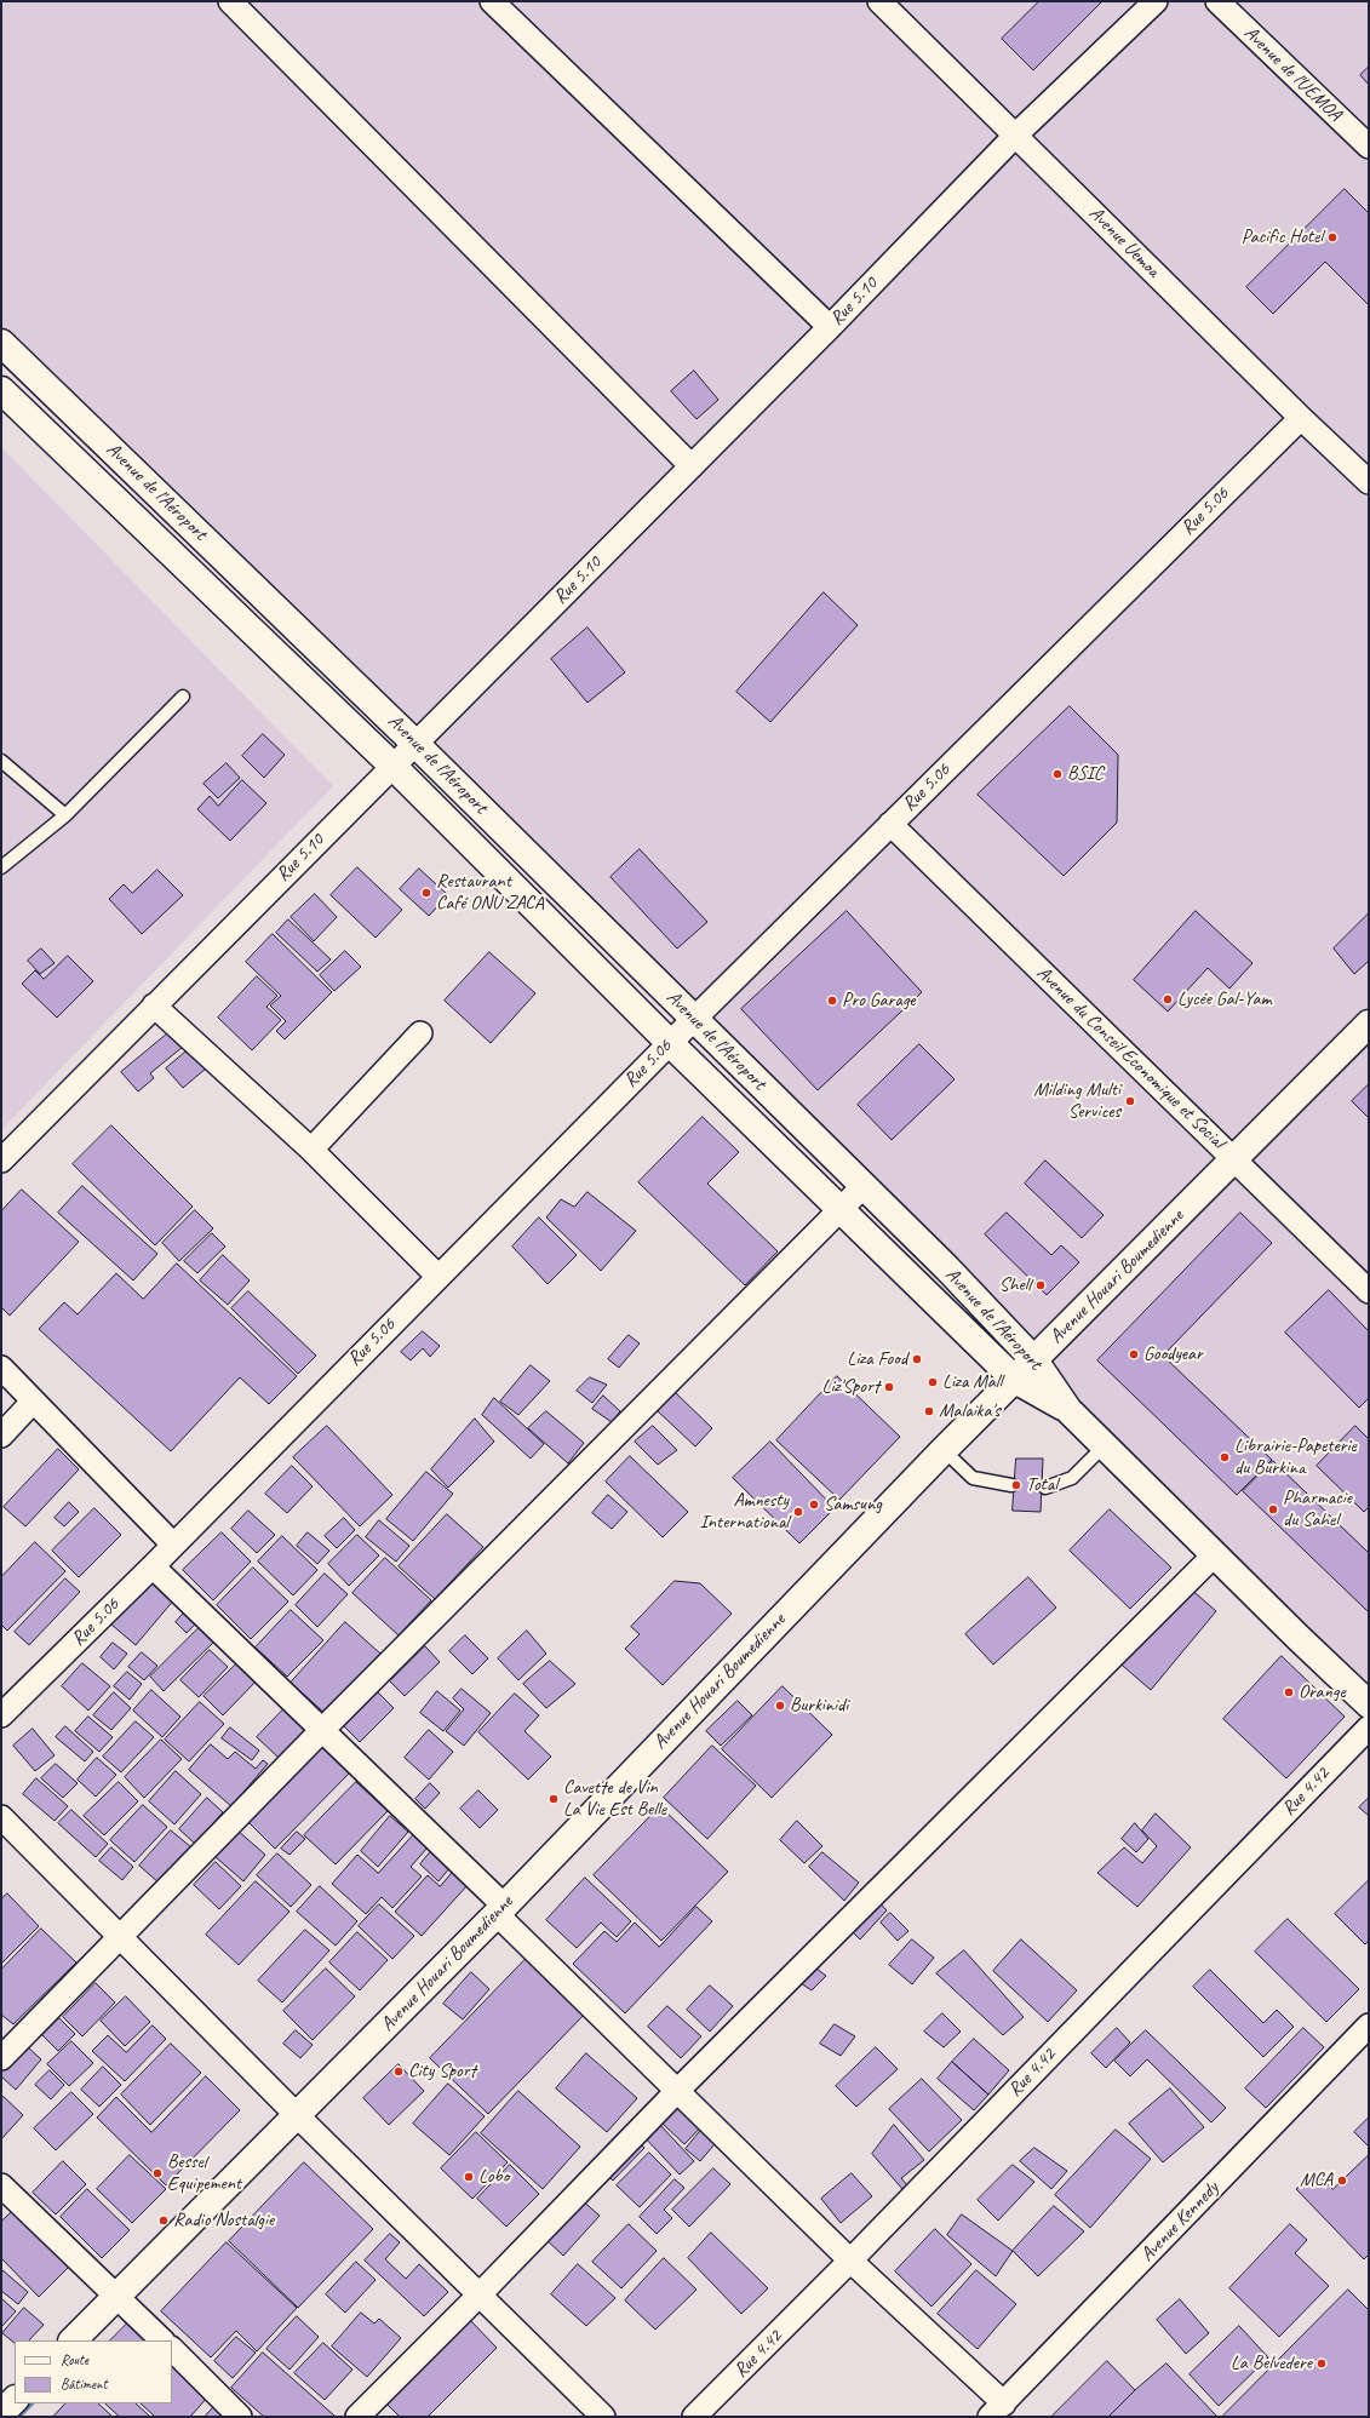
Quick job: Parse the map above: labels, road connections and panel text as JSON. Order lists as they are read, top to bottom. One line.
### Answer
{"streets":{"main road":["Avenue de l'Aéroport","Avenue Houari Boumedienne"],"street":["Avenue de l'UEMOA","Avenue Uemoa","Rue 5.10","Rue 5.06","Avenue du Conseil Economique et Social","Rue 4.42","Avenue Kennedy"]},"crossings":[["Avenue Uemoa","Rue 5.10"],["Avenue Uemoa","Rue 5.06"],["Rue 5.10","Avenue de l'Aéroport"],["Avenue de l'Aéroport","Rue 5.06"],["Avenue de l'Aéroport","Avenue Houari Boumedienne"],["Rue 5.06","Avenue du Conseil Economique et Social"],["Avenue du Conseil Economique et Social","Avenue Houari Boumedienne"]],"places":["Pacific Hotel","BSIC","Restaurant Café ONU ZACA","Lycée Gal-Yam","Pro Garage","Milding Multi Services","Shell","Goodyear","Liza Food","Liza Mall","Liz'Sport","Malaika's","Librairie-Papeterie du Burkina","Total","Samsung","Pharmacie du Sahel","Amnesty International","Orange","Burkinidi","Cavette de Vin La Vie Est Belle","City Sport","Bessel Equipement","Lobo","MCA","Radio Nostalgie","La Belvedere"],"legend":["Route","Bâtiment"]}
